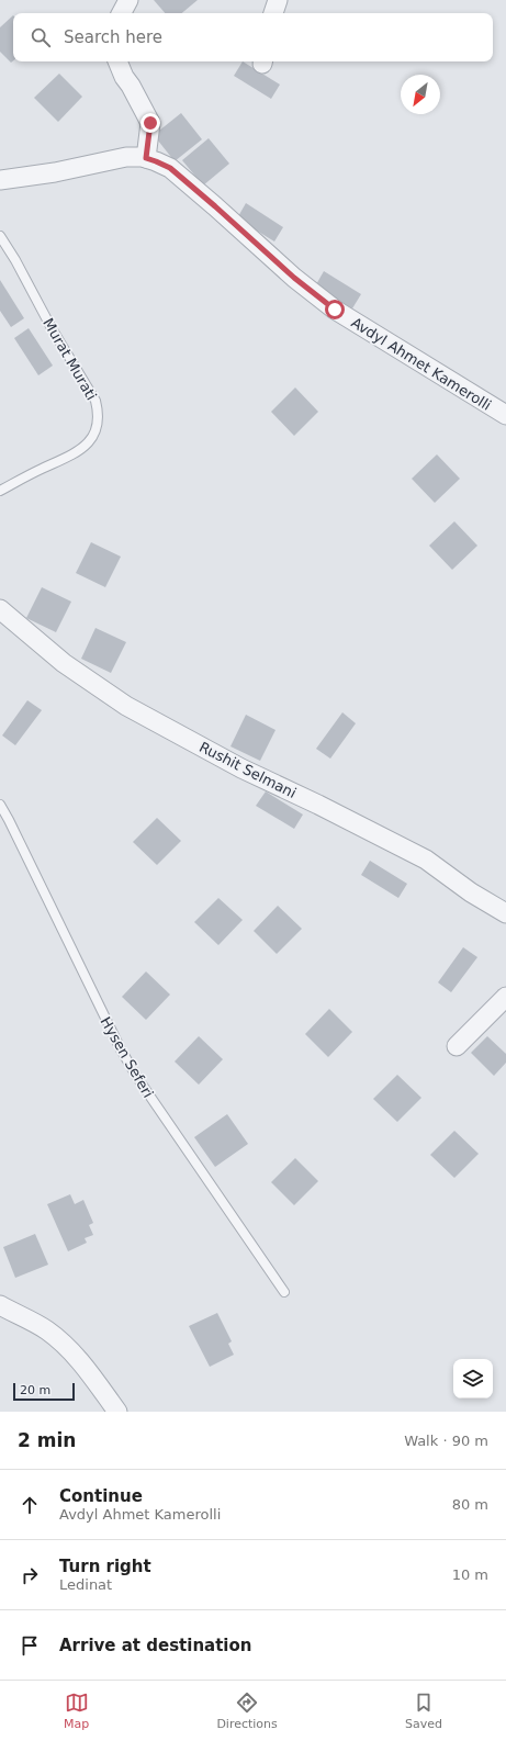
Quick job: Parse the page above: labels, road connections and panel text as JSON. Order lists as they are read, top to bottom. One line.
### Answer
{"streets":{"street":["Avdyl Ahmet Kamerolli","Rushit Selmani"],"lane":["Murat Murati","Hysen Seferi"]},"scale_bar":"20 m","north":"bottom left","page":{"search":"Search here","scale":"20 m","heading":["2 min","Walk · 90 m"],"list":[["Continue","Avdyl Ahmet Kamerolli","80 m"],["Turn right","Ledinat","10 m"],"Arrive at destination"],"nav":["Map","Directions","Saved"]}}
